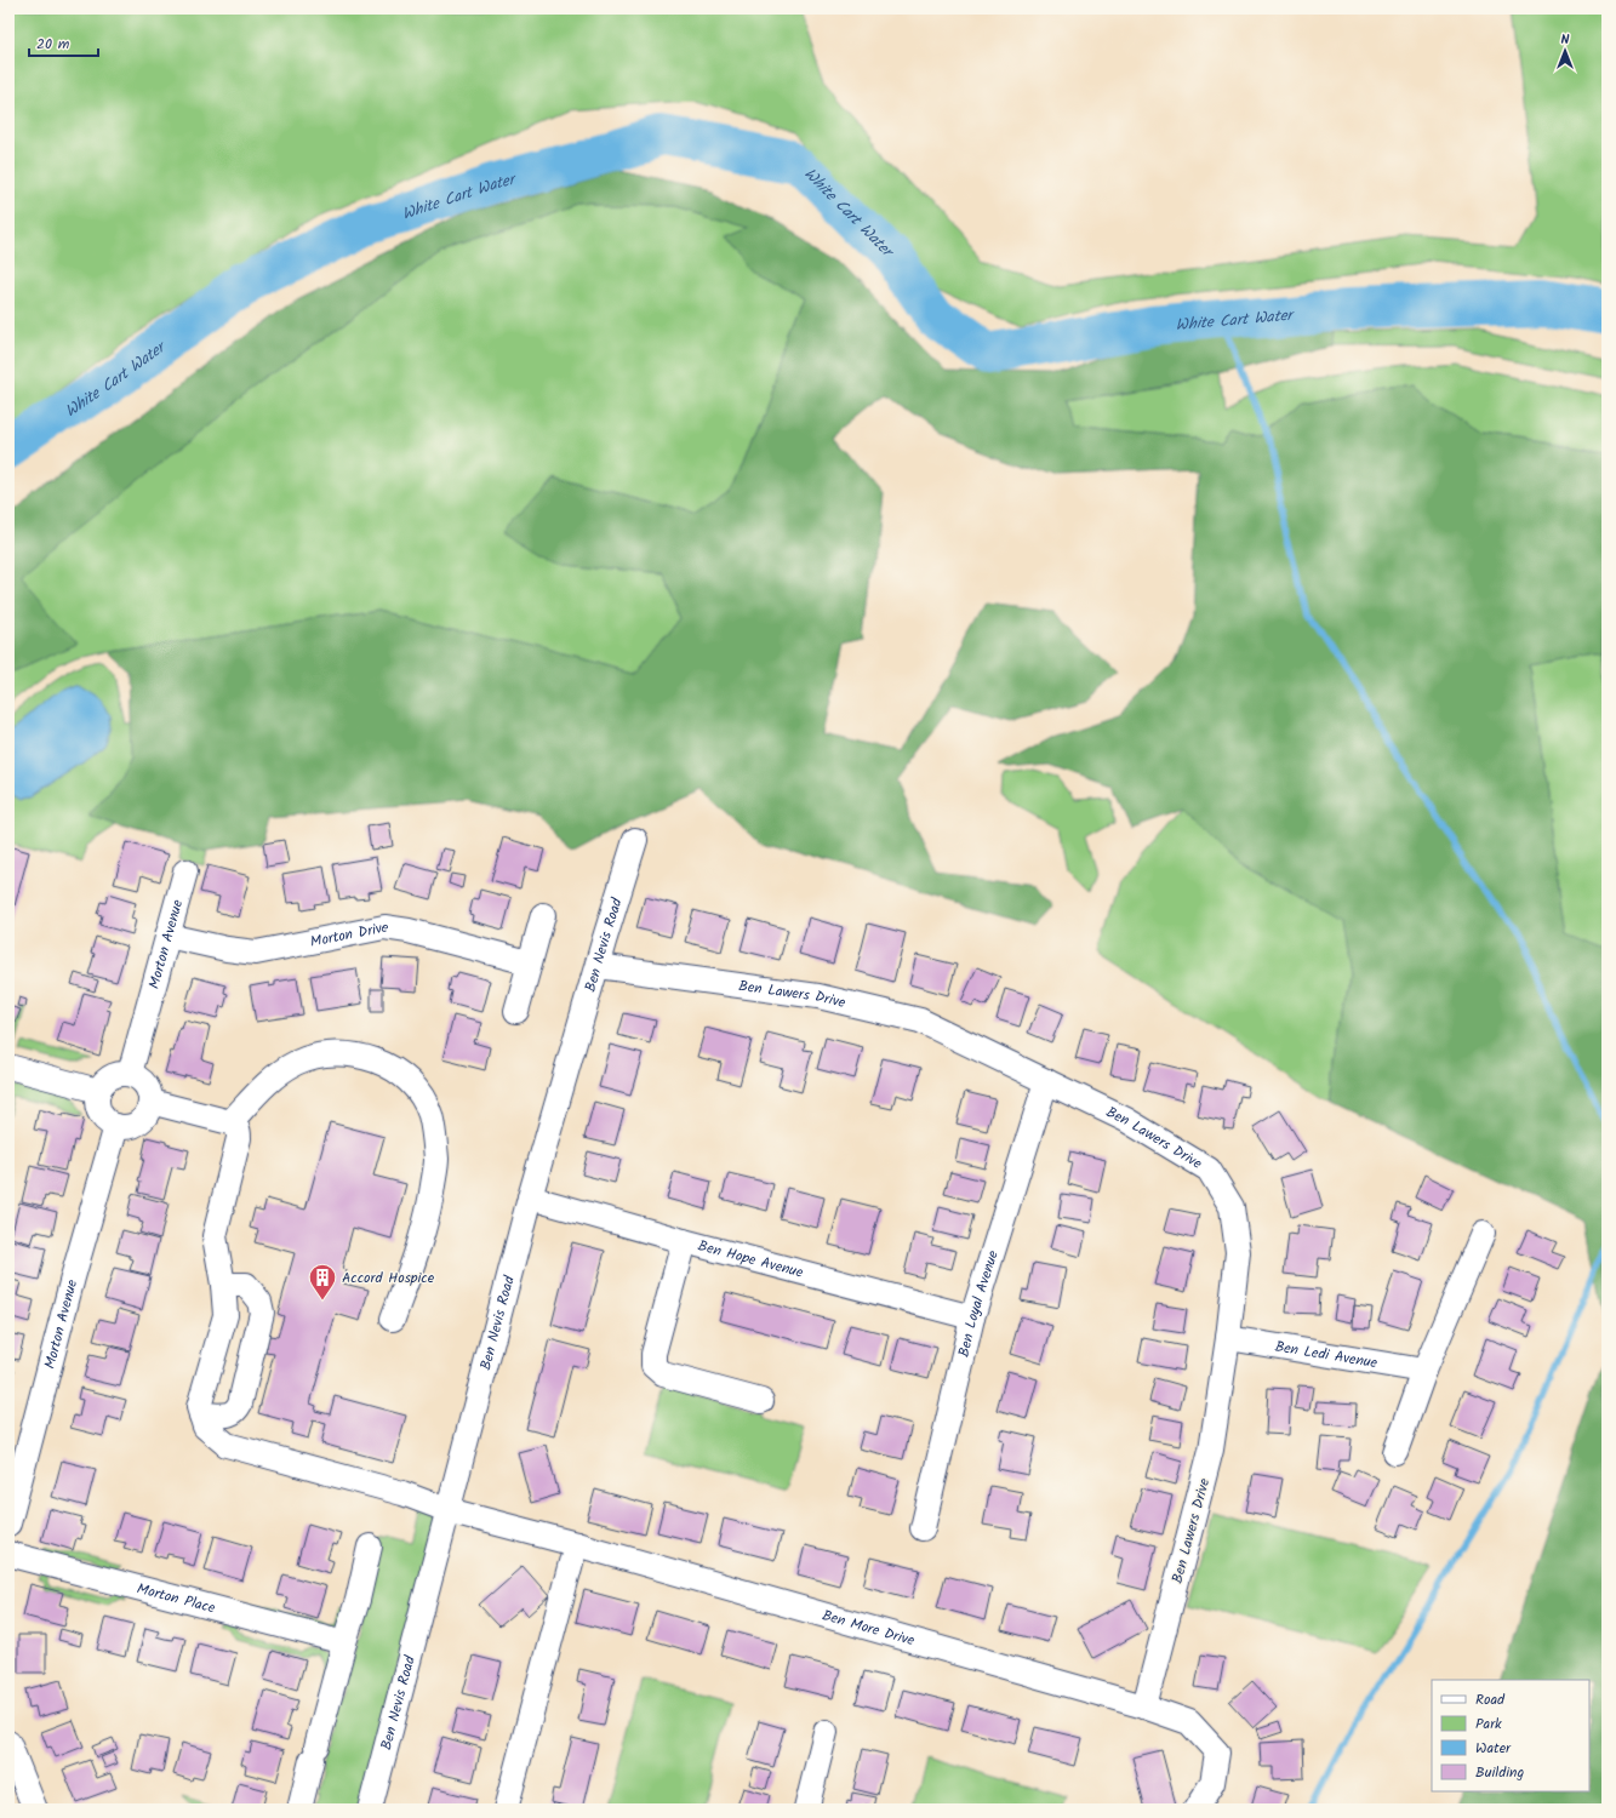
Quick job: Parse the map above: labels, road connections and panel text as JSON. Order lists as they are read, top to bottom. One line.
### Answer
{"streets":{"street":["Morton Drive","Morton Avenue","Ben Nevis Road","Ben Lawers Drive","Ben Hope Avenue","Ben Loyal Avenue","Ben Ledi Avenue","Morton Place","Ben More Drive"]},"crossings":[["Morton Drive","Morton Avenue"],["Ben Nevis Road","Ben Lawers Drive"],["Ben Nevis Road","Ben Hope Avenue"],["Ben Nevis Road","Ben More Drive"],["Ben Lawers Drive","Ben Loyal Avenue"],["Ben Lawers Drive","Ben Ledi Avenue"],["Ben Lawers Drive","Ben More Drive"],["Ben Hope Avenue","Ben Loyal Avenue"]],"water":["White Cart Water"],"places":{"building":["Accord Hospice"]},"legend":["Road","Park","Water","Building"],"scale_bar":"20 m","north":"top"}
